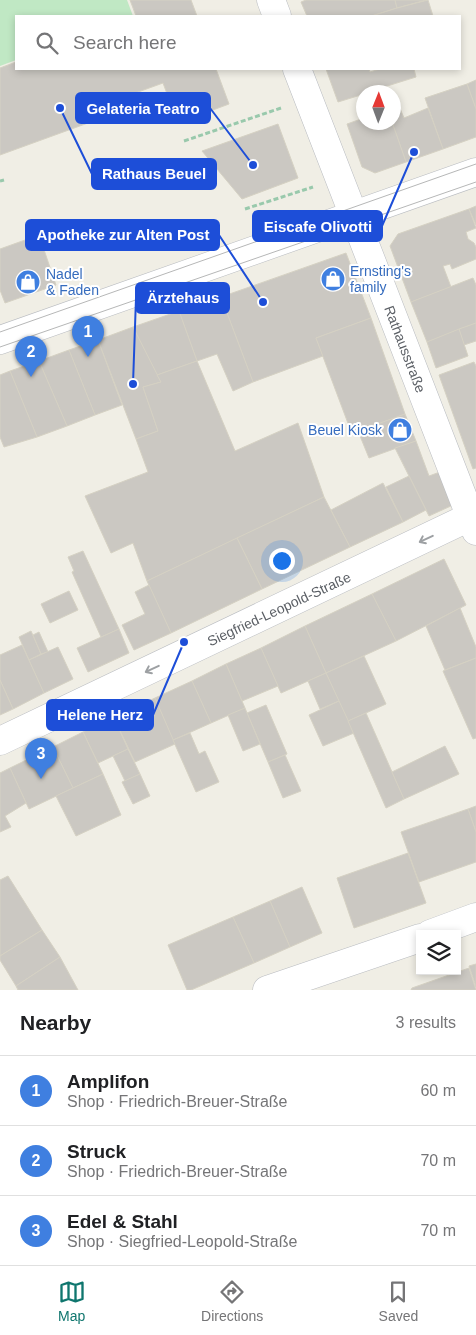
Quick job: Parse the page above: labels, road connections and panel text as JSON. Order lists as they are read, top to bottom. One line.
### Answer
{"streets":{"street":["Rathausstraße","Siegfried-Leopold-Straße"]},"crossings":[["Rathausstraße","Siegfried-Leopold-Straße"]],"one_way":["Siegfried-Leopold-Straße"],"places":{"other":["Rathaus Beuel","Eiscafe Olivotti","Gelateria Teatro","Apotheke zur Alten Post","Ärztehaus","Helene Herz"],"shop":["Ernsting's family","Nadel & Faden","Beuel Kiosk"]},"north":"top","page":{"search":"Search here","pins":["1","2","3"],"heading":["Nearby","3 results"],"list":[{"mark":"1","name":"Amplifon","note":"Shop · Friedrich-Breuer-Straße","value":"60 m"},{"mark":"2","name":"Struck","note":"Shop · Friedrich-Breuer-Straße","value":"70 m"},{"mark":"3","name":"Edel & Stahl","note":"Shop · Siegfried-Leopold-Straße","value":"70 m"}],"nav":["Map","Directions","Saved"]}}
